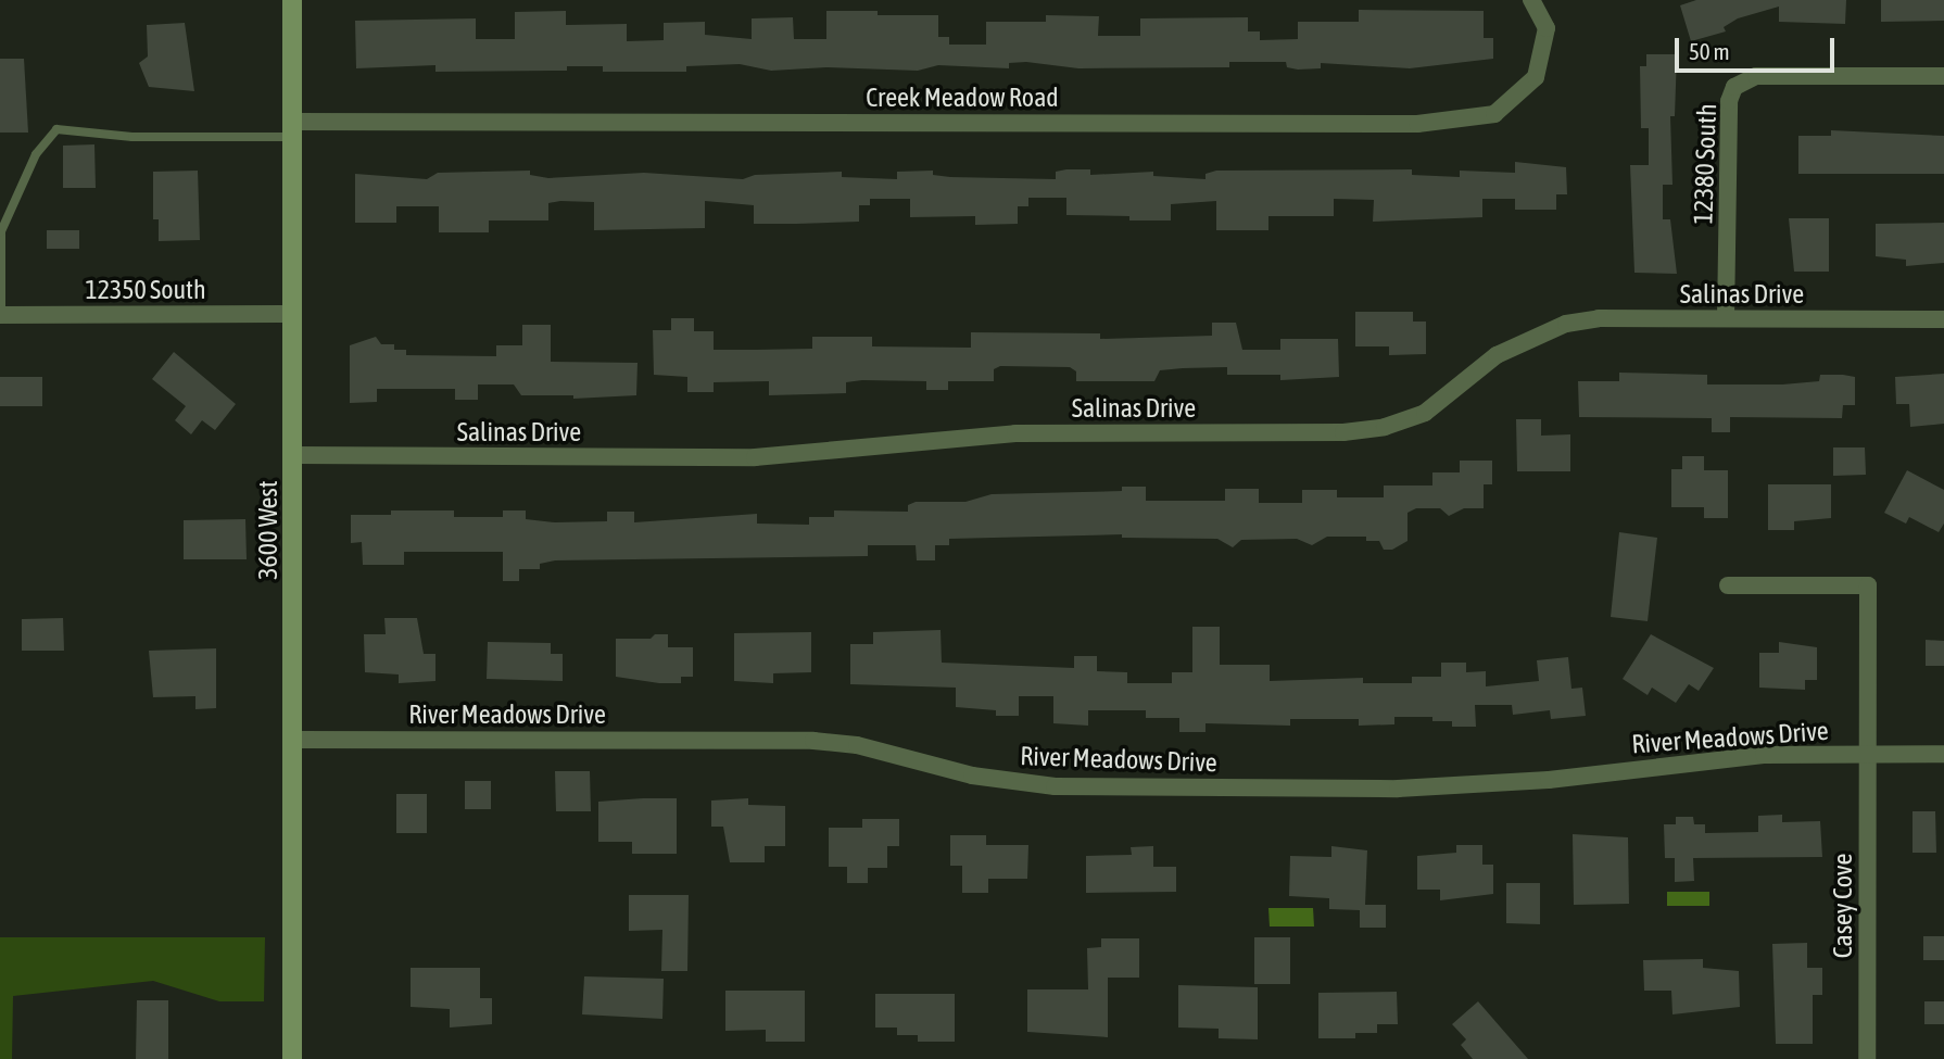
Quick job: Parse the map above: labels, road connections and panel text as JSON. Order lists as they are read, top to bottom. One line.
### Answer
{"streets":{"main road":["3600 West"],"street":["Creek Meadow Road","12380 South","12350 South","Salinas Drive","River Meadows Drive","Casey Cove"]},"crossings":[["Creek Meadow Road","3600 West"],["12380 South","Salinas Drive"],["12350 South","3600 West"],["Salinas Drive","3600 West"],["3600 West","River Meadows Drive"],["River Meadows Drive","Casey Cove"]],"scale_bar":"50 m"}
